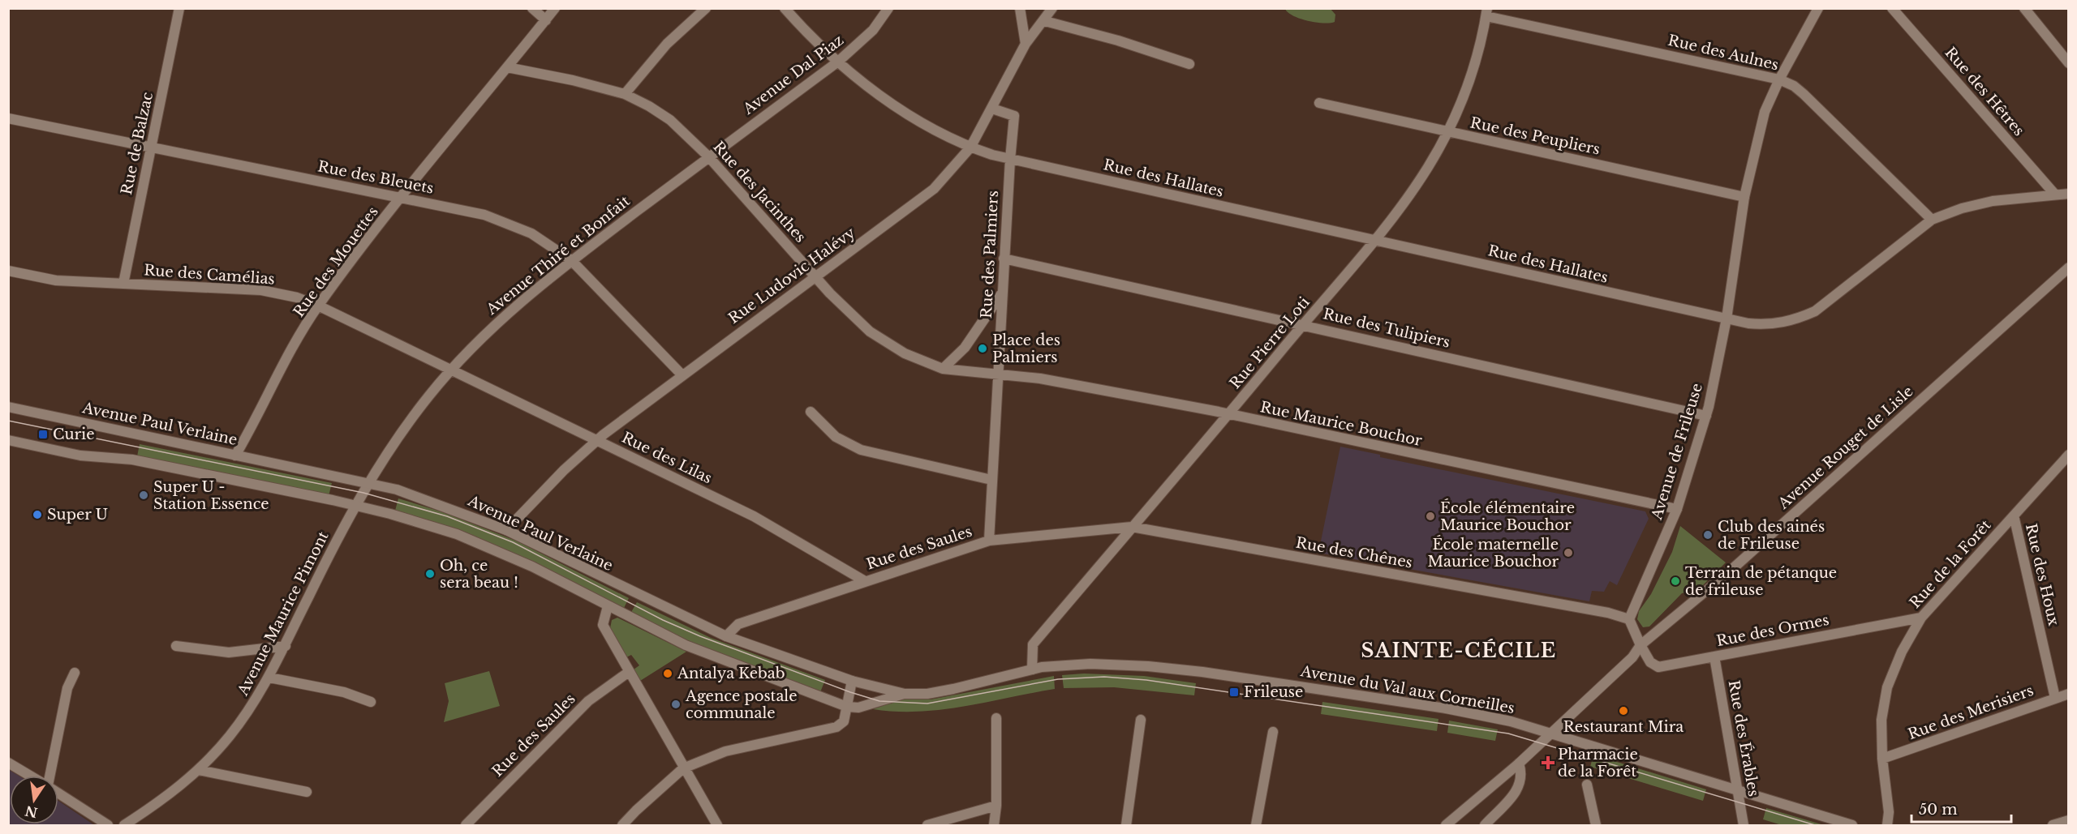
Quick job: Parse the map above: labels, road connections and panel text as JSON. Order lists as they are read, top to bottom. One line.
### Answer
{"streets":{"street":["Rue des Aulnes","Avenue Dal Piaz","Rue des Hêtres","Rue des Peupliers","Rue de Balzac","Rue des Bleuets","Rue des Hallates","Rue des Jacinthes","Rue des Palmiers","Avenue Thiré et Bonfait","Rue des Mouettes","Rue des Camélias","Rue Ludovic Halévy","Rue des Tulipiers","Rue Pierre Loti","Avenue Paul Verlaine","Rue Maurice Bouchor","Avenue Rouget de Lisle","Avenue de Frileuse","Rue des Lilas","Rue des Saules","Rue des Chênes","Rue de la Forêt","Rue des Houx","Avenue Maurice Pimont","Rue des Ormes","Avenue du Val aux Corneilles","Rue des Merisiers","Rue des Érables"]},"crossings":[["Rue des Aulnes","Rue des Hallates"],["Rue des Aulnes","Rue Pierre Loti"],["Rue des Aulnes","Avenue de Frileuse"],["Avenue Dal Piaz","Rue des Hallates"],["Avenue Dal Piaz","Rue des Jacinthes"],["Avenue Dal Piaz","Avenue Thiré et Bonfait"],["Rue des Hêtres","Rue des Hallates"],["Rue des Peupliers","Rue Pierre Loti"],["Rue des Peupliers","Avenue de Frileuse"],["Rue de Balzac","Rue des Bleuets"],["Rue de Balzac","Rue des Camélias"],["Rue des Bleuets","Avenue Thiré et Bonfait"],["Rue des Bleuets","Rue des Mouettes"],["Rue des Bleuets","Rue Ludovic Halévy"],["Rue des Hallates","Rue des Palmiers"],["Rue des Hallates","Rue Ludovic Halévy"],["Rue des Hallates","Rue Pierre Loti"],["Rue des Hallates","Avenue de Frileuse"],["Rue des Jacinthes","Rue des Palmiers"],["Rue des Jacinthes","Avenue Thiré et Bonfait"],["Rue des Jacinthes","Rue des Mouettes"],["Rue des Jacinthes","Rue Ludovic Halévy"],["Rue des Jacinthes","Rue Maurice Bouchor"],["Rue des Palmiers","Rue Ludovic Halévy"],["Rue des Palmiers","Rue des Tulipiers"],["Rue des Palmiers","Rue Maurice Bouchor"],["Rue des Palmiers","Rue des Saules"],["Avenue Thiré et Bonfait","Rue des Camélias"],["Avenue Thiré et Bonfait","Avenue Paul Verlaine"],["Avenue Thiré et Bonfait","Rue des Lilas"],["Avenue Thiré et Bonfait","Avenue Maurice Pimont"],["Rue des Mouettes","Rue des Camélias"],["Rue des Mouettes","Avenue Paul Verlaine"],["Rue des Camélias","Rue des Lilas"],["Rue Ludovic Halévy","Avenue Paul Verlaine"],["Rue Ludovic Halévy","Rue des Lilas"],["Rue des Tulipiers","Rue Pierre Loti"],["Rue des Tulipiers","Avenue de Frileuse"],["Rue Pierre Loti","Avenue Paul Verlaine"],["Rue Pierre Loti","Rue Maurice Bouchor"],["Rue Pierre Loti","Rue des Saules"],["Rue Pierre Loti","Rue des Chênes"],["Rue Pierre Loti","Avenue du Val aux Corneilles"],["Avenue Paul Verlaine","Rue des Saules"],["Avenue Paul Verlaine","Avenue Maurice Pimont"],["Avenue Paul Verlaine","Avenue du Val aux Corneilles"],["Rue Maurice Bouchor","Avenue de Frileuse"],["Avenue Rouget de Lisle","Rue des Ormes"],["Avenue de Frileuse","Rue des Chênes"],["Rue des Lilas","Rue des Saules"],["Rue des Saules","Rue des Chênes"],["Rue de la Forêt","Rue des Houx"],["Rue de la Forêt","Rue des Ormes"],["Rue de la Forêt","Rue des Merisiers"],["Rue des Houx","Rue des Merisiers"],["Rue des Ormes","Rue des Érables"],["Avenue du Val aux Corneilles","Rue des Érables"]],"districts":["SAINTE-CÉCILE"],"places":{"other":["Place des Palmiers","Super U - Station Essence","Super U","École élémentaire Maurice Bouchor","Club des ainés de Frileuse","École maternelle Maurice Bouchor","Oh, ce sera beau !","Terrain de pétanque de frileuse","Antalya Kebab","Agence postale communale","Restaurant Mira"],"transit":["Curie","Frileuse"],"health":["Pharmacie de la Forêt"]},"scale_bar":"50 m","north":"bottom"}
